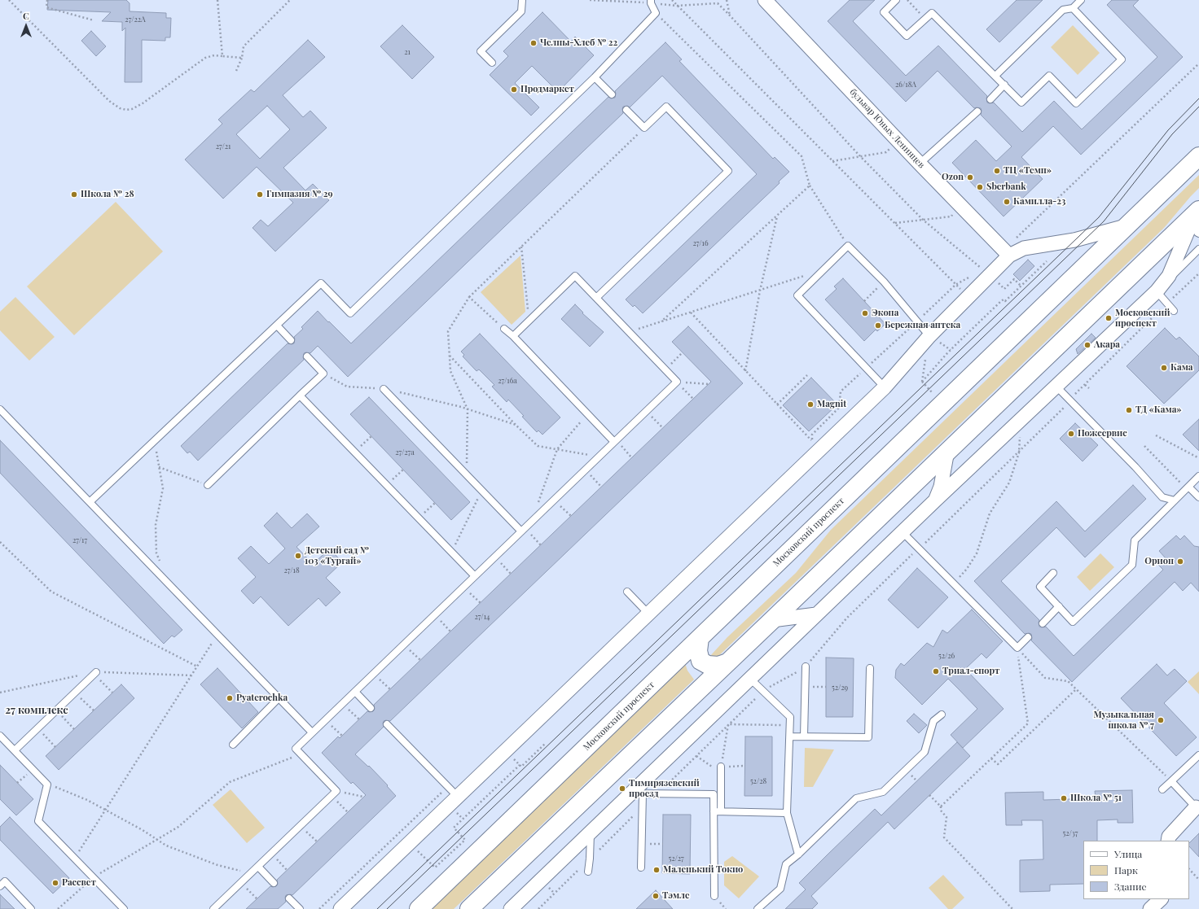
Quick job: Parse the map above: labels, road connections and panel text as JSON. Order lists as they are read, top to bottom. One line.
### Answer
{"streets":{"main road":["Московский проспект"],"street":["бульвар Юных Ленинцев"]},"districts":["27 комплекс"],"places":["Челны-Хлеб № 22","Продмаркет","ТЦ «Темп»","Ozon","Sberbank","Школа № 28","Гимназия № 29","Камилла-23","Экона","Московский проспект","Бережная аптека","Акара","Кама","Magnit","ТД «Кама»","Пожсервис","Детский сад № 103 «Тургай»","Орион","Триал-спорт","Pyaterochka","Музыкальная школа № 7","Тимирязевский проезд","Школа № 51","Маленький Токио","Рассвет","Тэмле"],"house_numbers":["27/22А","21","26/18А","27/21","27/16","27/16а","27/27а","27/17","27/18","27/14","52/26","52/29","52/28","52/37","52/27"],"legend":["Улица","Парк","Здание"],"north":"top"}
